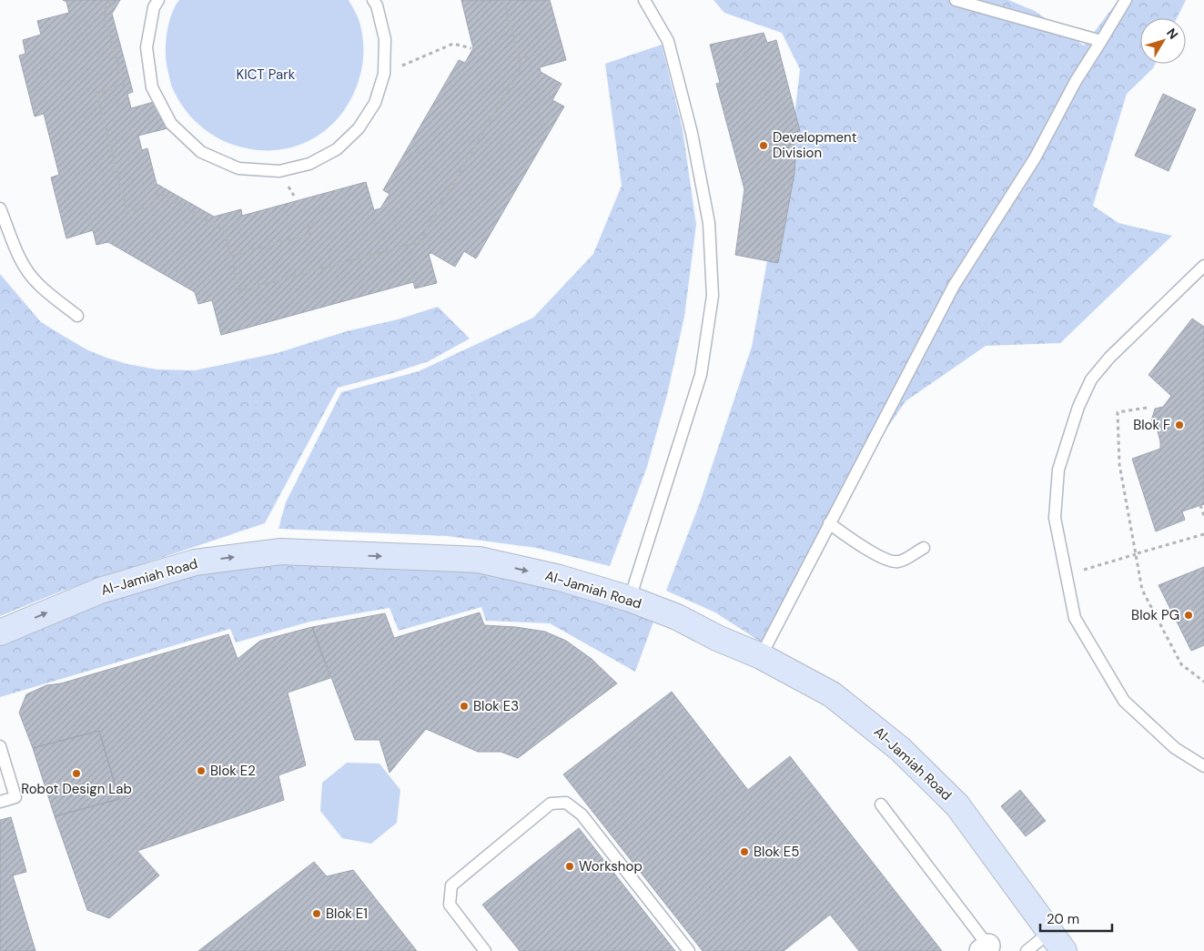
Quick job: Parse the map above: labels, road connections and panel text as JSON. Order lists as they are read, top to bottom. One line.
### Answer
{"streets":{"street":["Al-Jamiah Road"]},"one_way":["Al-Jamiah Road"],"parks":["KICT Park"],"places":["Development Division","Blok F","Blok PG","Blok E3","Blok E2","Robot Design Lab","Blok E5","Workshop","Blok E1"],"scale_bar":"20 m","north":"top right"}
